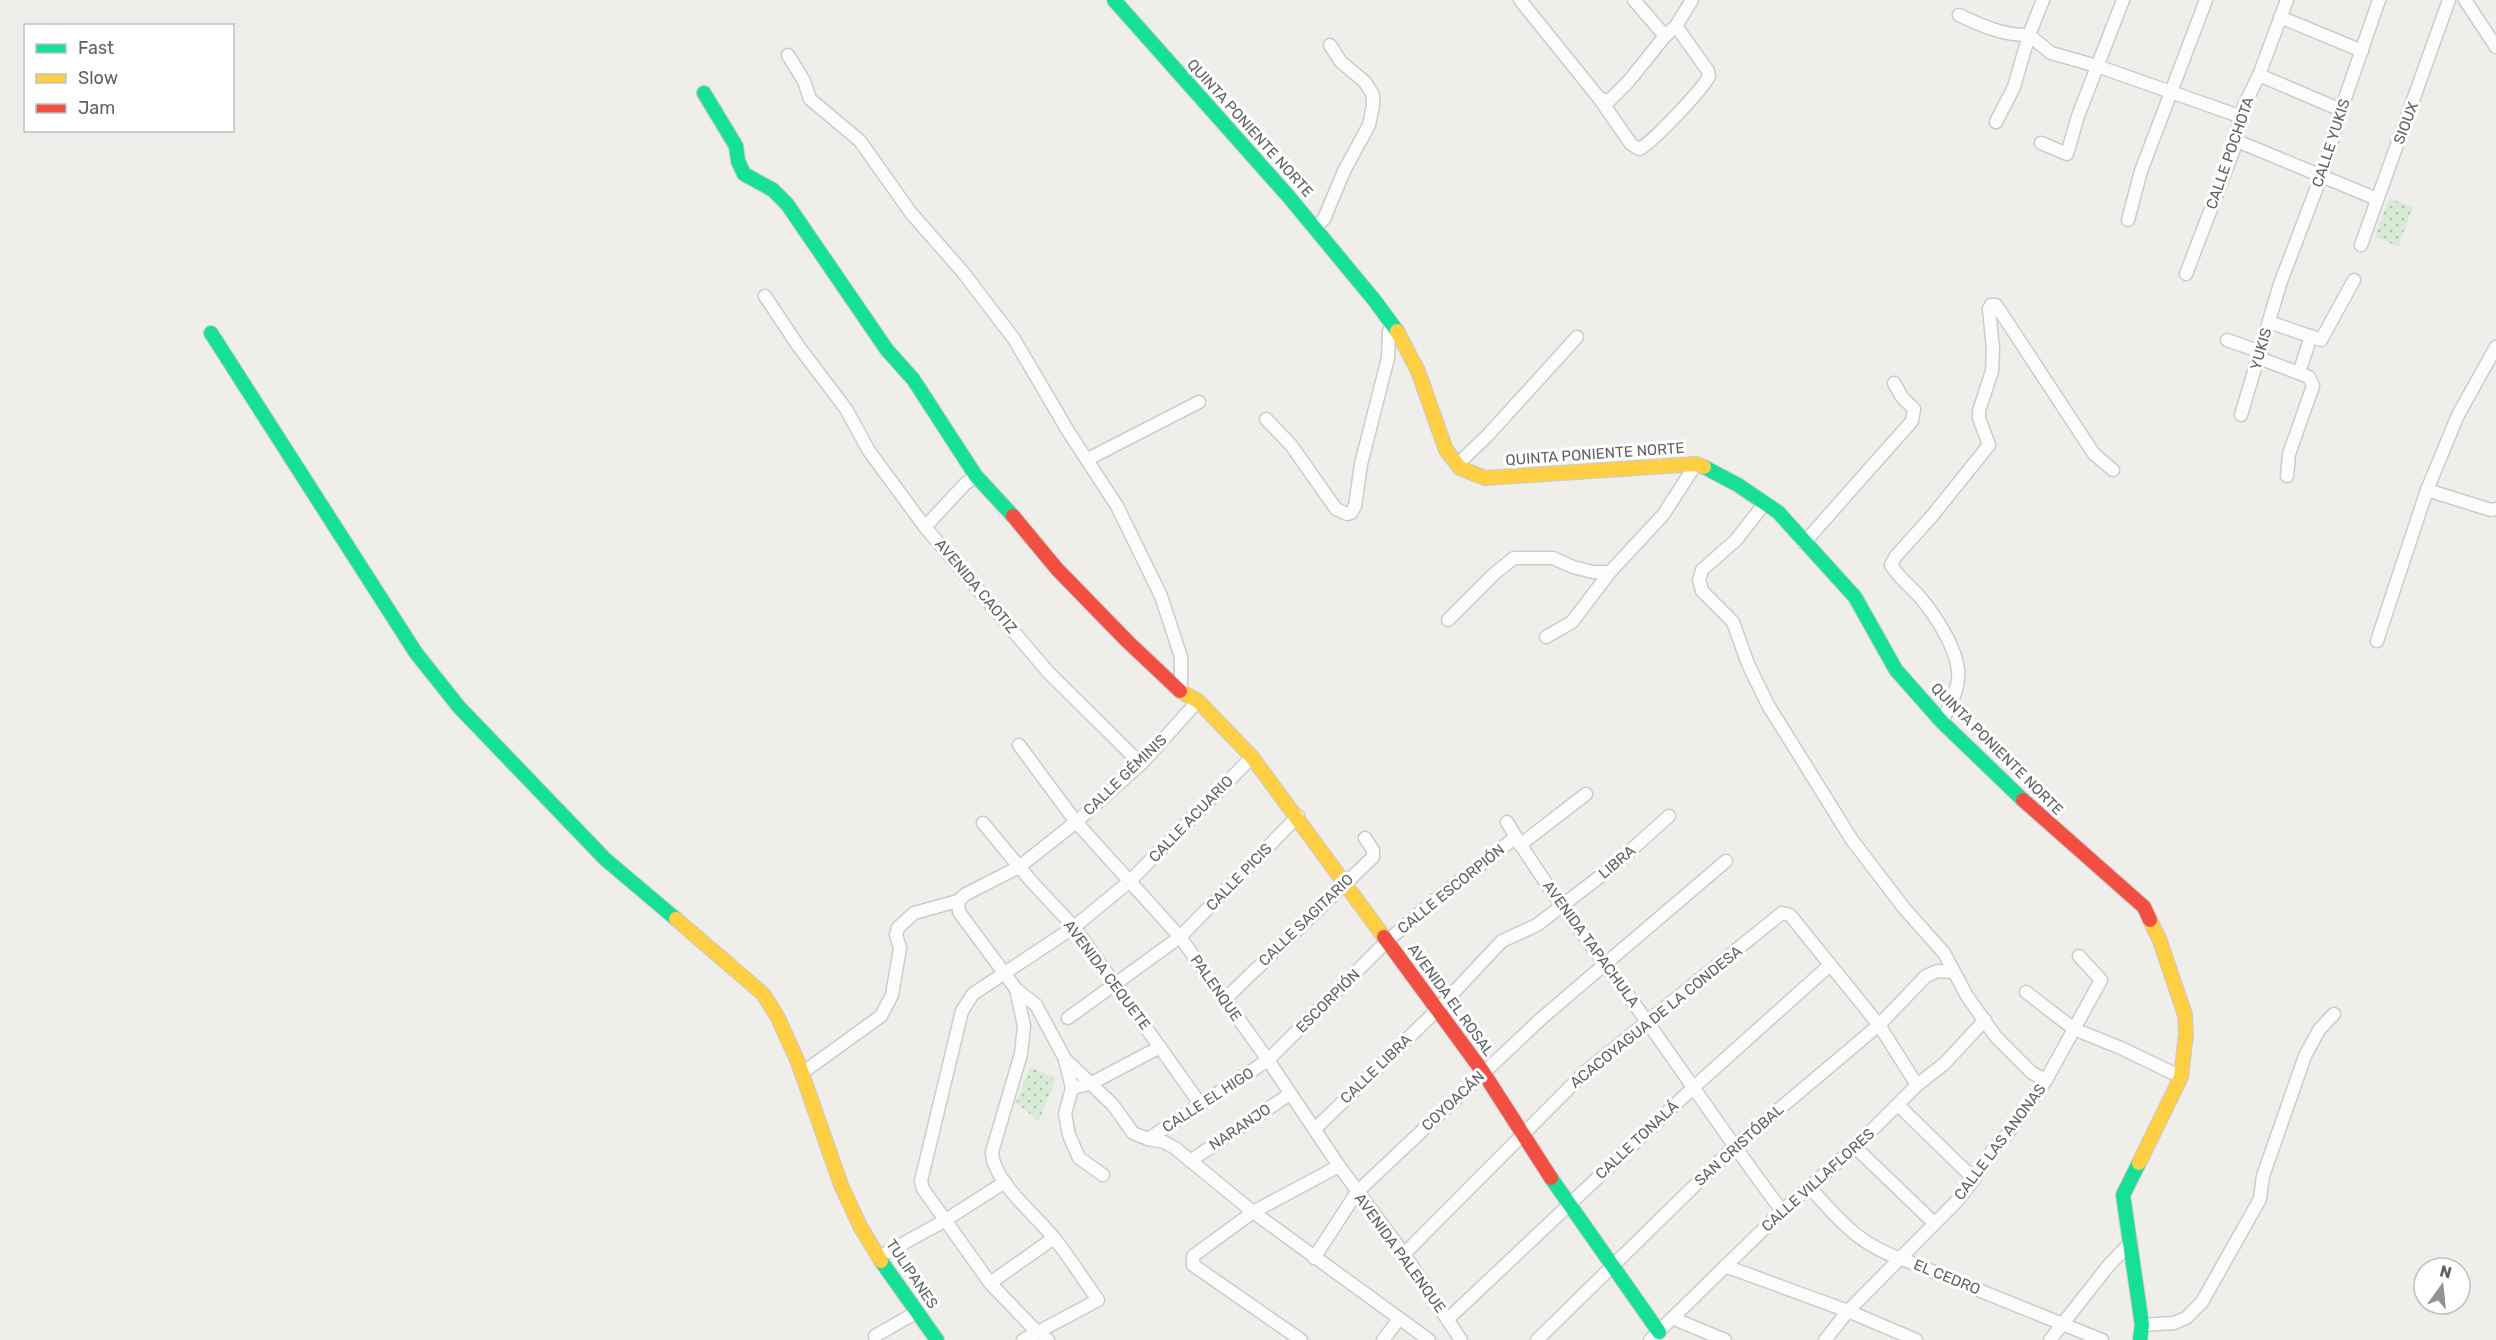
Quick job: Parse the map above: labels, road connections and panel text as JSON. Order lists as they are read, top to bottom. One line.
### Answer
{"streets":{"street":["SIOUX","QUINTA PONIENTE NORTE","CALLE YUKIS","CALLE POCHOTA","YUKIS","AVENIDA CAOTIZ","CALLE GÉMINIS","CALLE ACUARIO","LIBRA","CALLE PICIS","CALLE ESCORPIÓN","CALLE SAGITARIO","AVENIDA TAPACHULA","AVENIDA CEQUETE","PALENQUE","AVENIDA EL ROSAL","ESCORPIÓN","ACACOYAGUA DE LA CONDESA","CALLE LIBRA","CALLE EL HIGO","COYOACÁN","NARANJO","CALLE TONALÁ","CALLE LAS ANONAS","SAN CRISTÓBAL","CALLE VILLAFLORES","AVENIDA PALENQUE","TULIPANES","EL CEDRO"]},"crossings":[["CALLE YUKIS","YUKIS"],["AVENIDA CAOTIZ","CALLE GÉMINIS"],["CALLE GÉMINIS","AVENIDA CEQUETE"],["CALLE GÉMINIS","PALENQUE"],["CALLE GÉMINIS","AVENIDA EL ROSAL"],["CALLE GÉMINIS","TULIPANES"],["CALLE ACUARIO","AVENIDA CEQUETE"],["CALLE ACUARIO","PALENQUE"],["CALLE ACUARIO","AVENIDA EL ROSAL"],["LIBRA","AVENIDA TAPACHULA"],["LIBRA","AVENIDA EL ROSAL"],["LIBRA","CALLE LIBRA"],["CALLE PICIS","AVENIDA CEQUETE"],["CALLE PICIS","PALENQUE"],["CALLE PICIS","AVENIDA EL ROSAL"],["CALLE ESCORPIÓN","AVENIDA TAPACHULA"],["CALLE ESCORPIÓN","AVENIDA EL ROSAL"],["CALLE ESCORPIÓN","ESCORPIÓN"],["CALLE SAGITARIO","PALENQUE"],["CALLE SAGITARIO","AVENIDA EL ROSAL"],["AVENIDA TAPACHULA","ACACOYAGUA DE LA CONDESA"],["AVENIDA TAPACHULA","COYOACÁN"],["AVENIDA TAPACHULA","CALLE TONALÁ"],["AVENIDA TAPACHULA","SAN CRISTÓBAL"],["AVENIDA TAPACHULA","CALLE VILLAFLORES"],["AVENIDA CEQUETE","CALLE EL HIGO"],["PALENQUE","ESCORPIÓN"],["PALENQUE","CALLE LIBRA"],["PALENQUE","CALLE EL HIGO"],["PALENQUE","NARANJO"],["PALENQUE","AVENIDA PALENQUE"],["AVENIDA EL ROSAL","ESCORPIÓN"],["AVENIDA EL ROSAL","ACACOYAGUA DE LA CONDESA"],["AVENIDA EL ROSAL","CALLE LIBRA"],["AVENIDA EL ROSAL","COYOACÁN"],["AVENIDA EL ROSAL","CALLE TONALÁ"],["AVENIDA EL ROSAL","SAN CRISTÓBAL"],["AVENIDA EL ROSAL","CALLE VILLAFLORES"],["ESCORPIÓN","CALLE EL HIGO"],["ACACOYAGUA DE LA CONDESA","CALLE TONALÁ"],["ACACOYAGUA DE LA CONDESA","AVENIDA PALENQUE"],["COYOACÁN","AVENIDA PALENQUE"],["CALLE TONALÁ","AVENIDA PALENQUE"],["CALLE LAS ANONAS","EL CEDRO"],["CALLE VILLAFLORES","EL CEDRO"]],"legend":["Fast","Slow","Jam"],"north":"top"}
